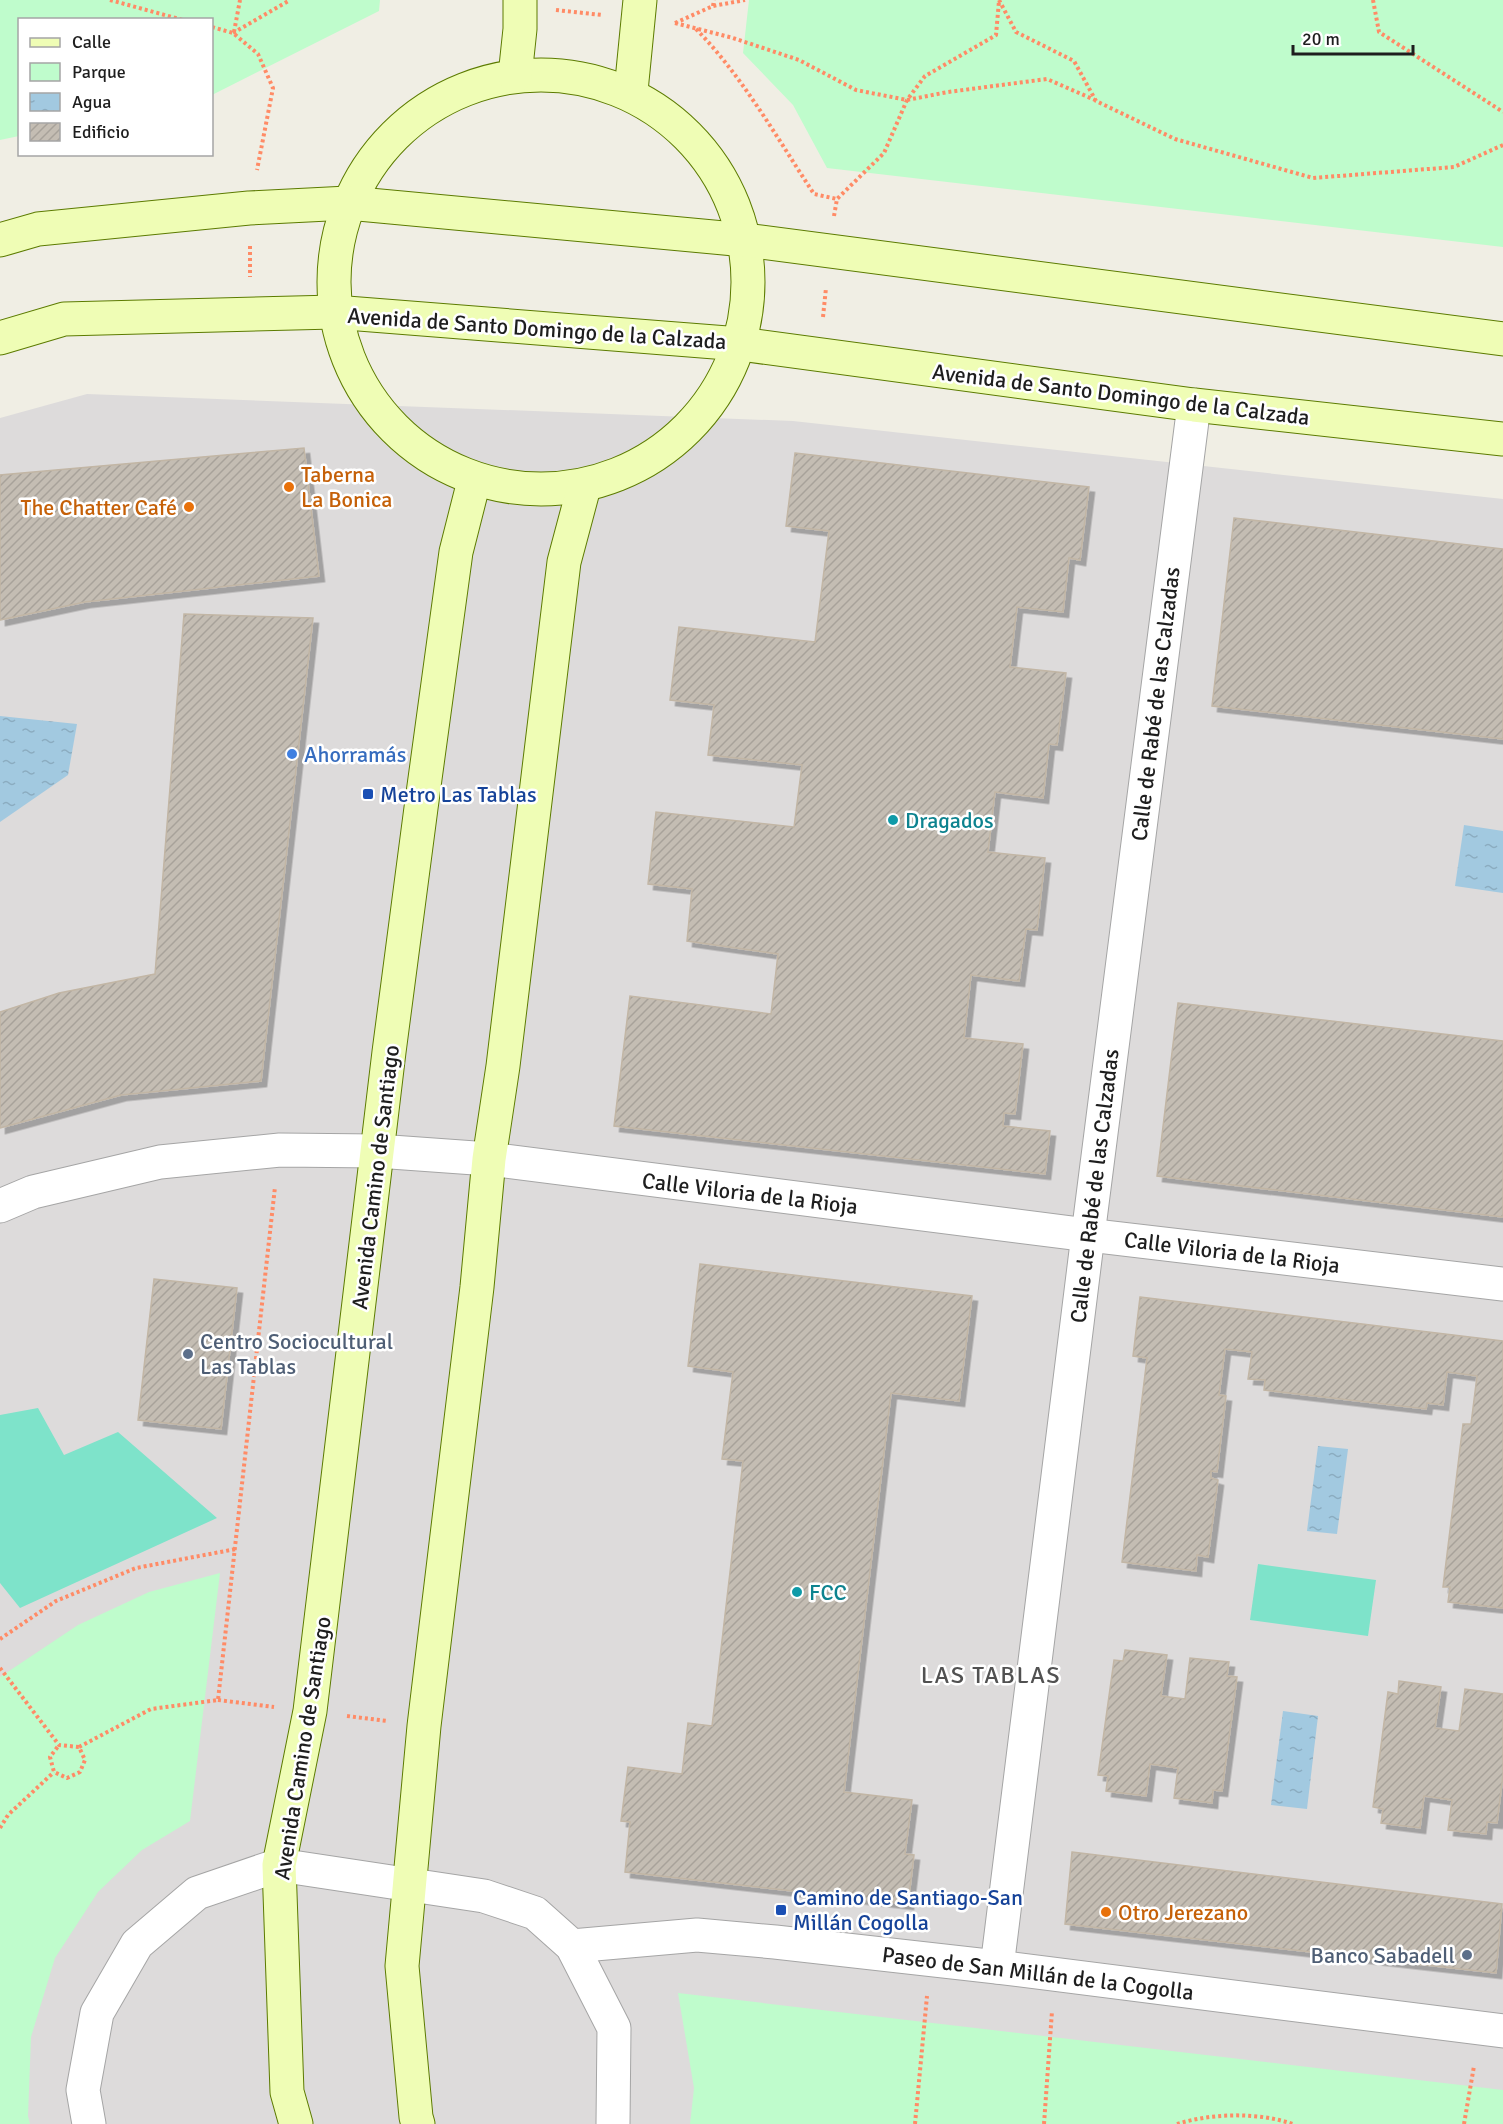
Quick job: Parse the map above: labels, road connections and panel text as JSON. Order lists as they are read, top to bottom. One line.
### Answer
{"streets":{"street":["Avenida de Santo Domingo de la Calzada","Calle de Rabé de las Calzadas","Avenida Camino de Santiago","Calle Viloria de la Rioja","Paseo de San Millán de la Cogolla"]},"crossings":[["Avenida de Santo Domingo de la Calzada","Calle de Rabé de las Calzadas"],["Avenida de Santo Domingo de la Calzada","Avenida Camino de Santiago"],["Calle de Rabé de las Calzadas","Calle Viloria de la Rioja"],["Calle de Rabé de las Calzadas","Paseo de San Millán de la Cogolla"],["Avenida Camino de Santiago","Calle Viloria de la Rioja"]],"districts":["LAS TABLAS"],"places":{"other":["Taberna La Bonica","The Chatter Café","Ahorramás","Dragados","Centro Sociocultural Las Tablas","FCC","Otro Jerezano","Banco Sabadell"],"transit":["Metro Las Tablas","Camino de Santiago-San Millán Cogolla"]},"legend":["Calle","Parque","Agua","Edificio"],"scale_bar":"20 m"}
